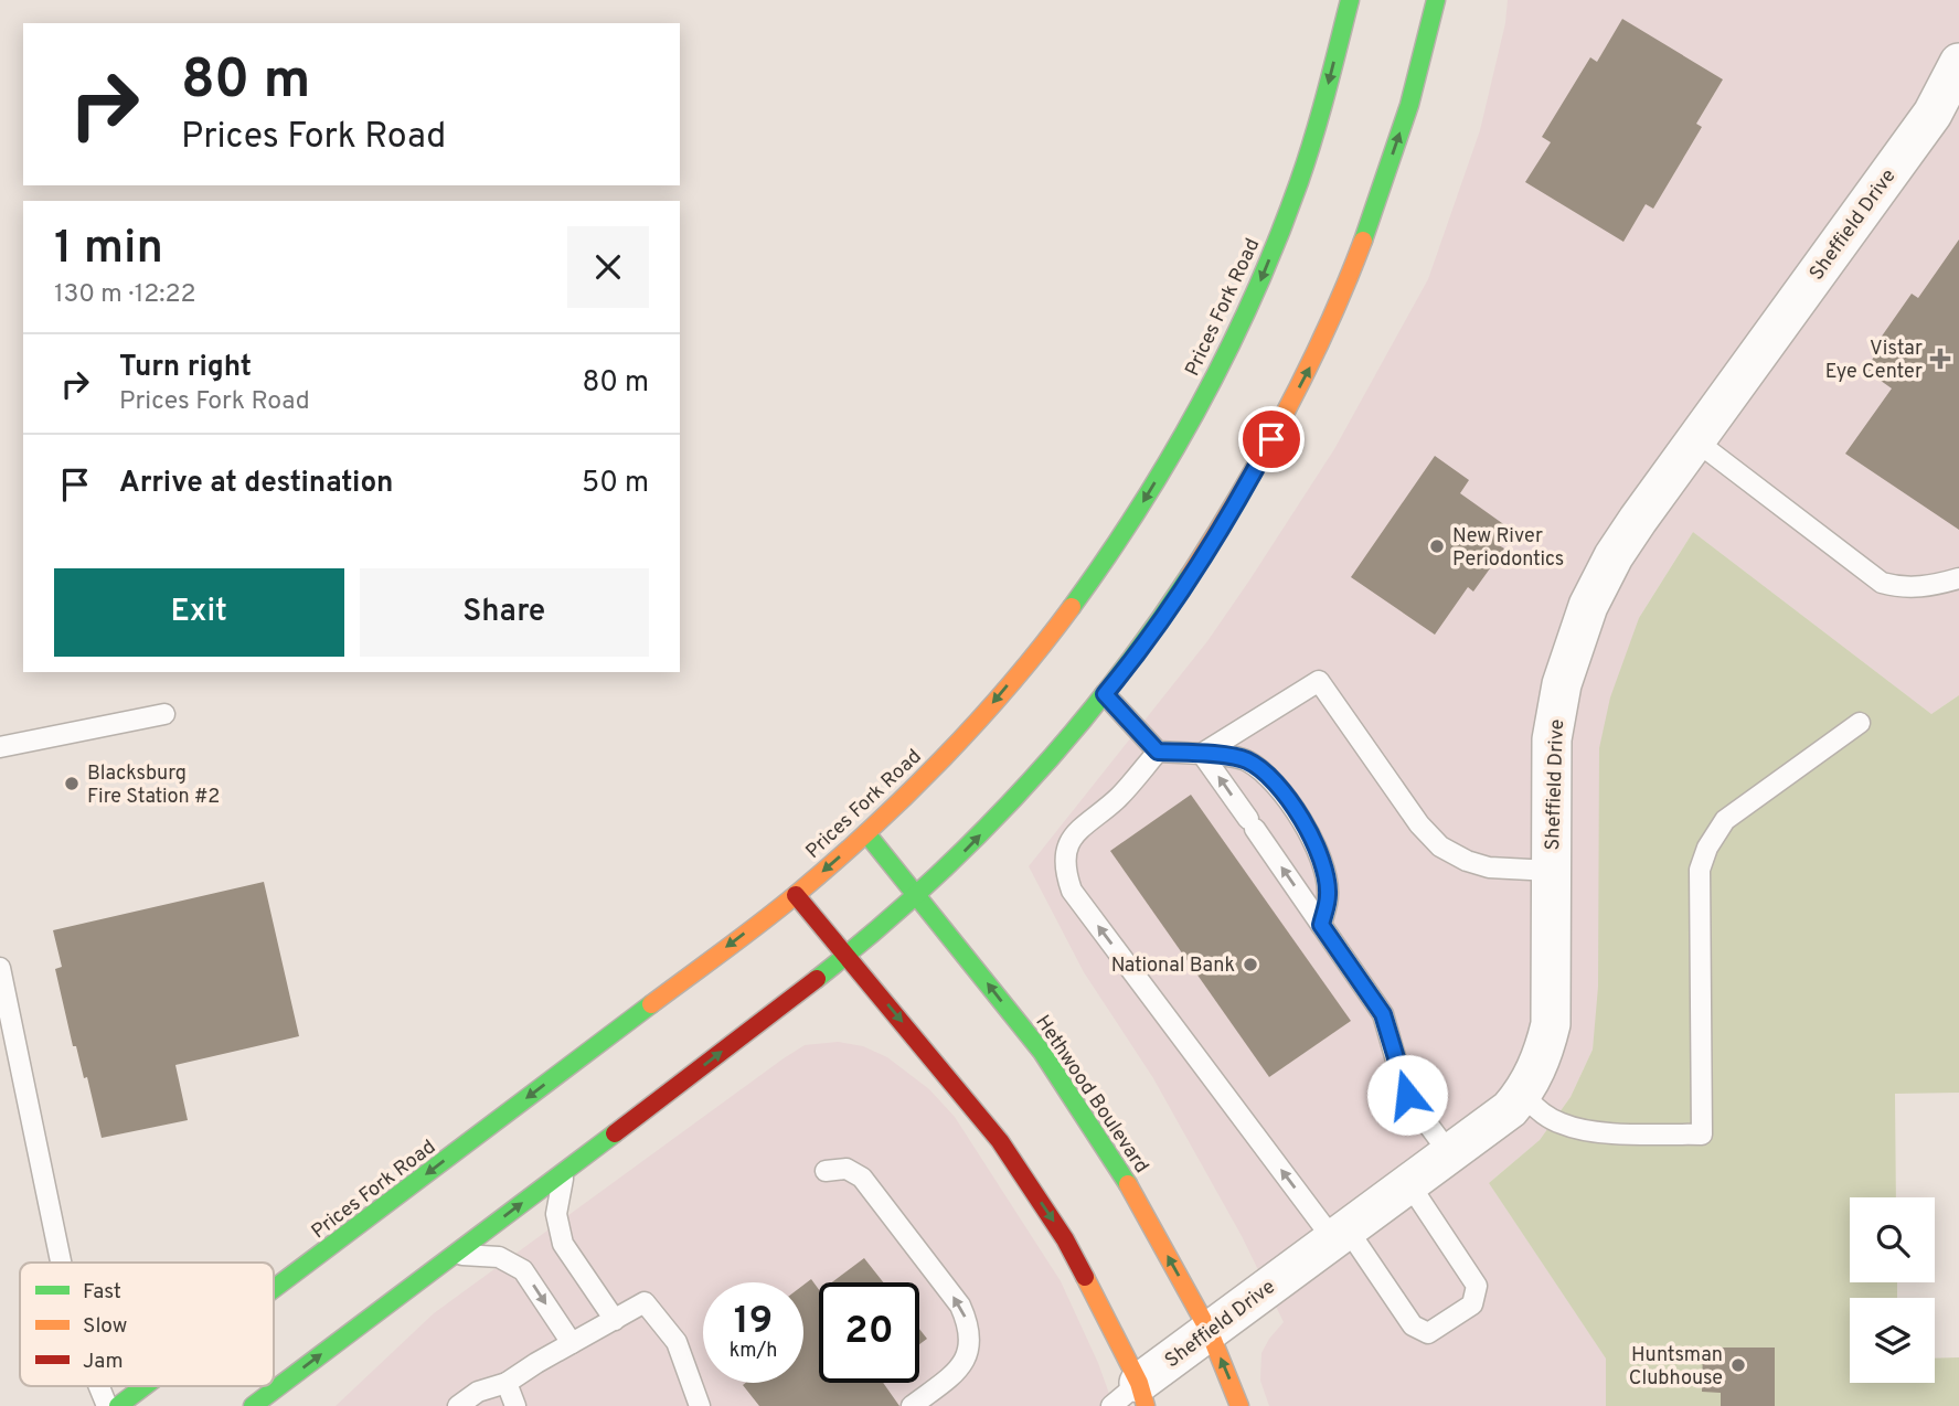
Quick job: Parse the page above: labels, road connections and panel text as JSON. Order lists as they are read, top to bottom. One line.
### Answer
{"streets":{"main road":["Prices Fork Road","Hethwood Boulevard"],"street":["Sheffield Drive"]},"crossings":[["Sheffield Drive","Hethwood Boulevard"],["Prices Fork Road","Hethwood Boulevard"]],"places":{"health":["Vistar Eye Center"],"other":["New River Periodontics","Blacksburg Fire Station #2","National Bank","Huntsman Clubhouse"]},"legend":["Fast","Slow","Jam"],"page":{"turn":["80 m","Prices Fork Road"],"heading":["1 min","130 m · 12:22"],"list":[{"name":"Turn right","note":"Prices Fork Road","value":"80 m"},{"name":"Arrive at destination","value":"50 m"}],"buttons":["Exit","Share"],"speed":"19 km/h","limit":"20"}}
